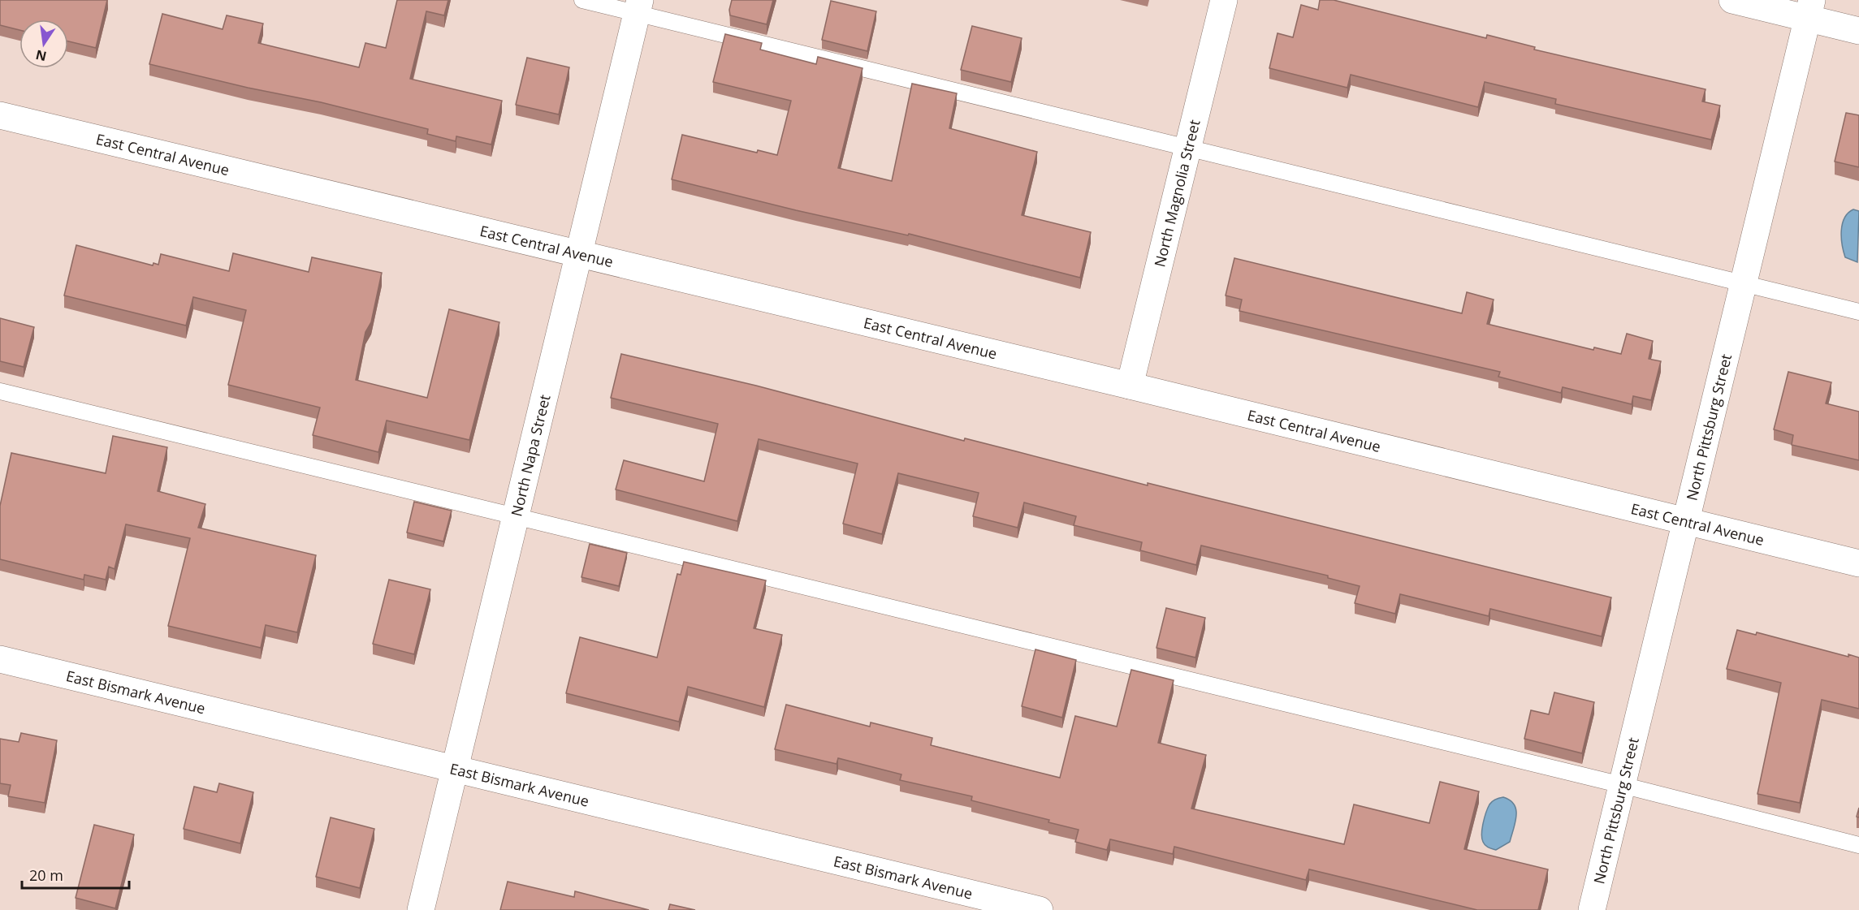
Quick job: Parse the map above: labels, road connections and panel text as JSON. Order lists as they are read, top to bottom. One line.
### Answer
{"streets":{"street":["East Central Avenue","North Magnolia Street","North Pittsburg Street","North Napa Street","East Bismark Avenue"]},"crossings":[["East Central Avenue","North Magnolia Street"],["East Central Avenue","North Pittsburg Street"],["East Central Avenue","North Napa Street"],["North Napa Street","East Bismark Avenue"]],"scale_bar":"20 m","north":"bottom"}
